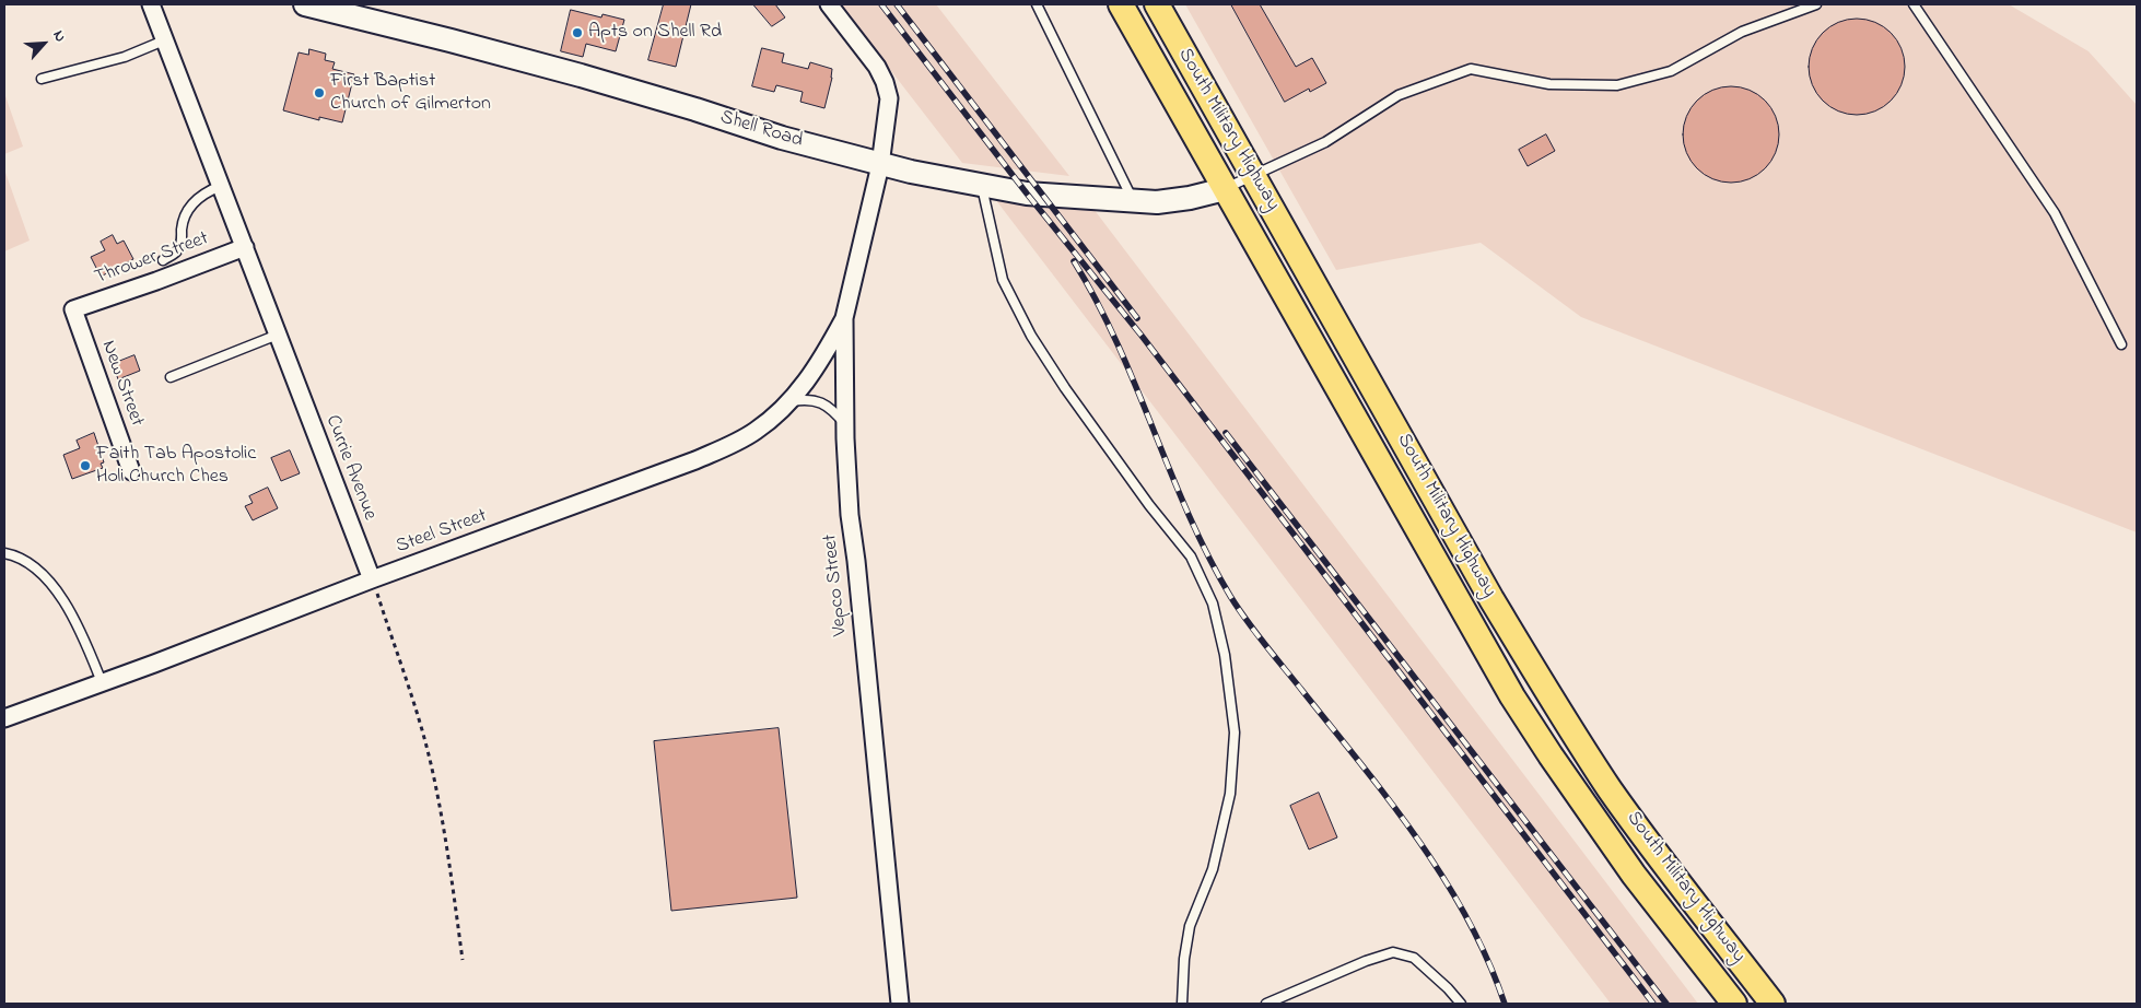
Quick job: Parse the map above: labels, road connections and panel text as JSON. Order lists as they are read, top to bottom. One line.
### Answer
{"streets":{"main road":["South Military Highway"],"street":["Shell Road","Thrower Street","New Street","Currie Avenue","Steel Street","Vepco Street"]},"crossings":[["Shell Road","South Military Highway"],["Shell Road","Vepco Street"],["Thrower Street","New Street"],["Thrower Street","Currie Avenue"],["Currie Avenue","Steel Street"],["Steel Street","Vepco Street"]],"places":["Apts on Shell Rd","First Baptist Church of Gilmerton","Faith Tab Apostolic Holi Church Ches"],"north":"top right"}
